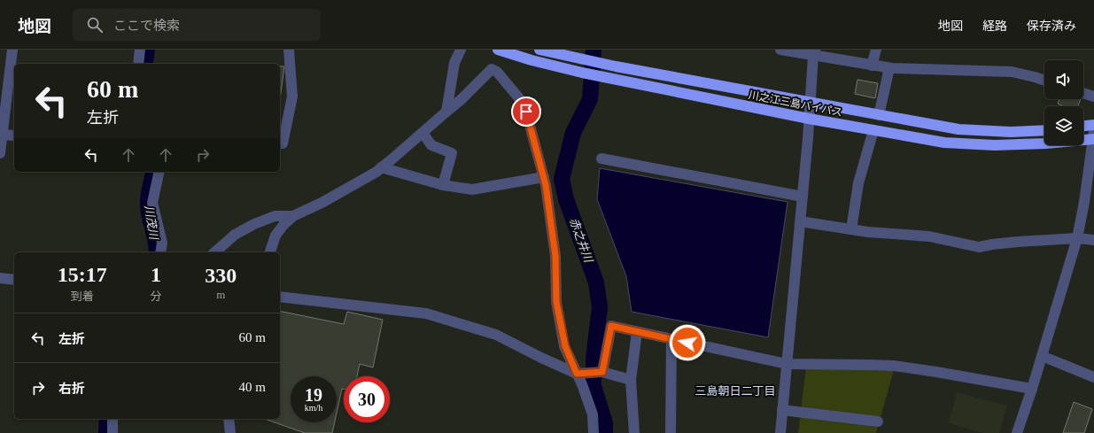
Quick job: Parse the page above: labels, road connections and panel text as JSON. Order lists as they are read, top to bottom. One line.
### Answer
{"streets":{"highway":["川之江三島バイパス"]},"districts":["三島朝日二丁目"],"water":["川茂川","赤之井川"],"page":{"header":"地図","search":"ここで検索","nav":["地図","経路","保存済み"],"turn":["60 m","左折"],"eta":["15:17","到着","1","分","330","m"],"list":[{"name":"左折","value":"60 m"},{"name":"右折","value":"40 m"}],"speed":"19 km/h","limit":"30"}}
